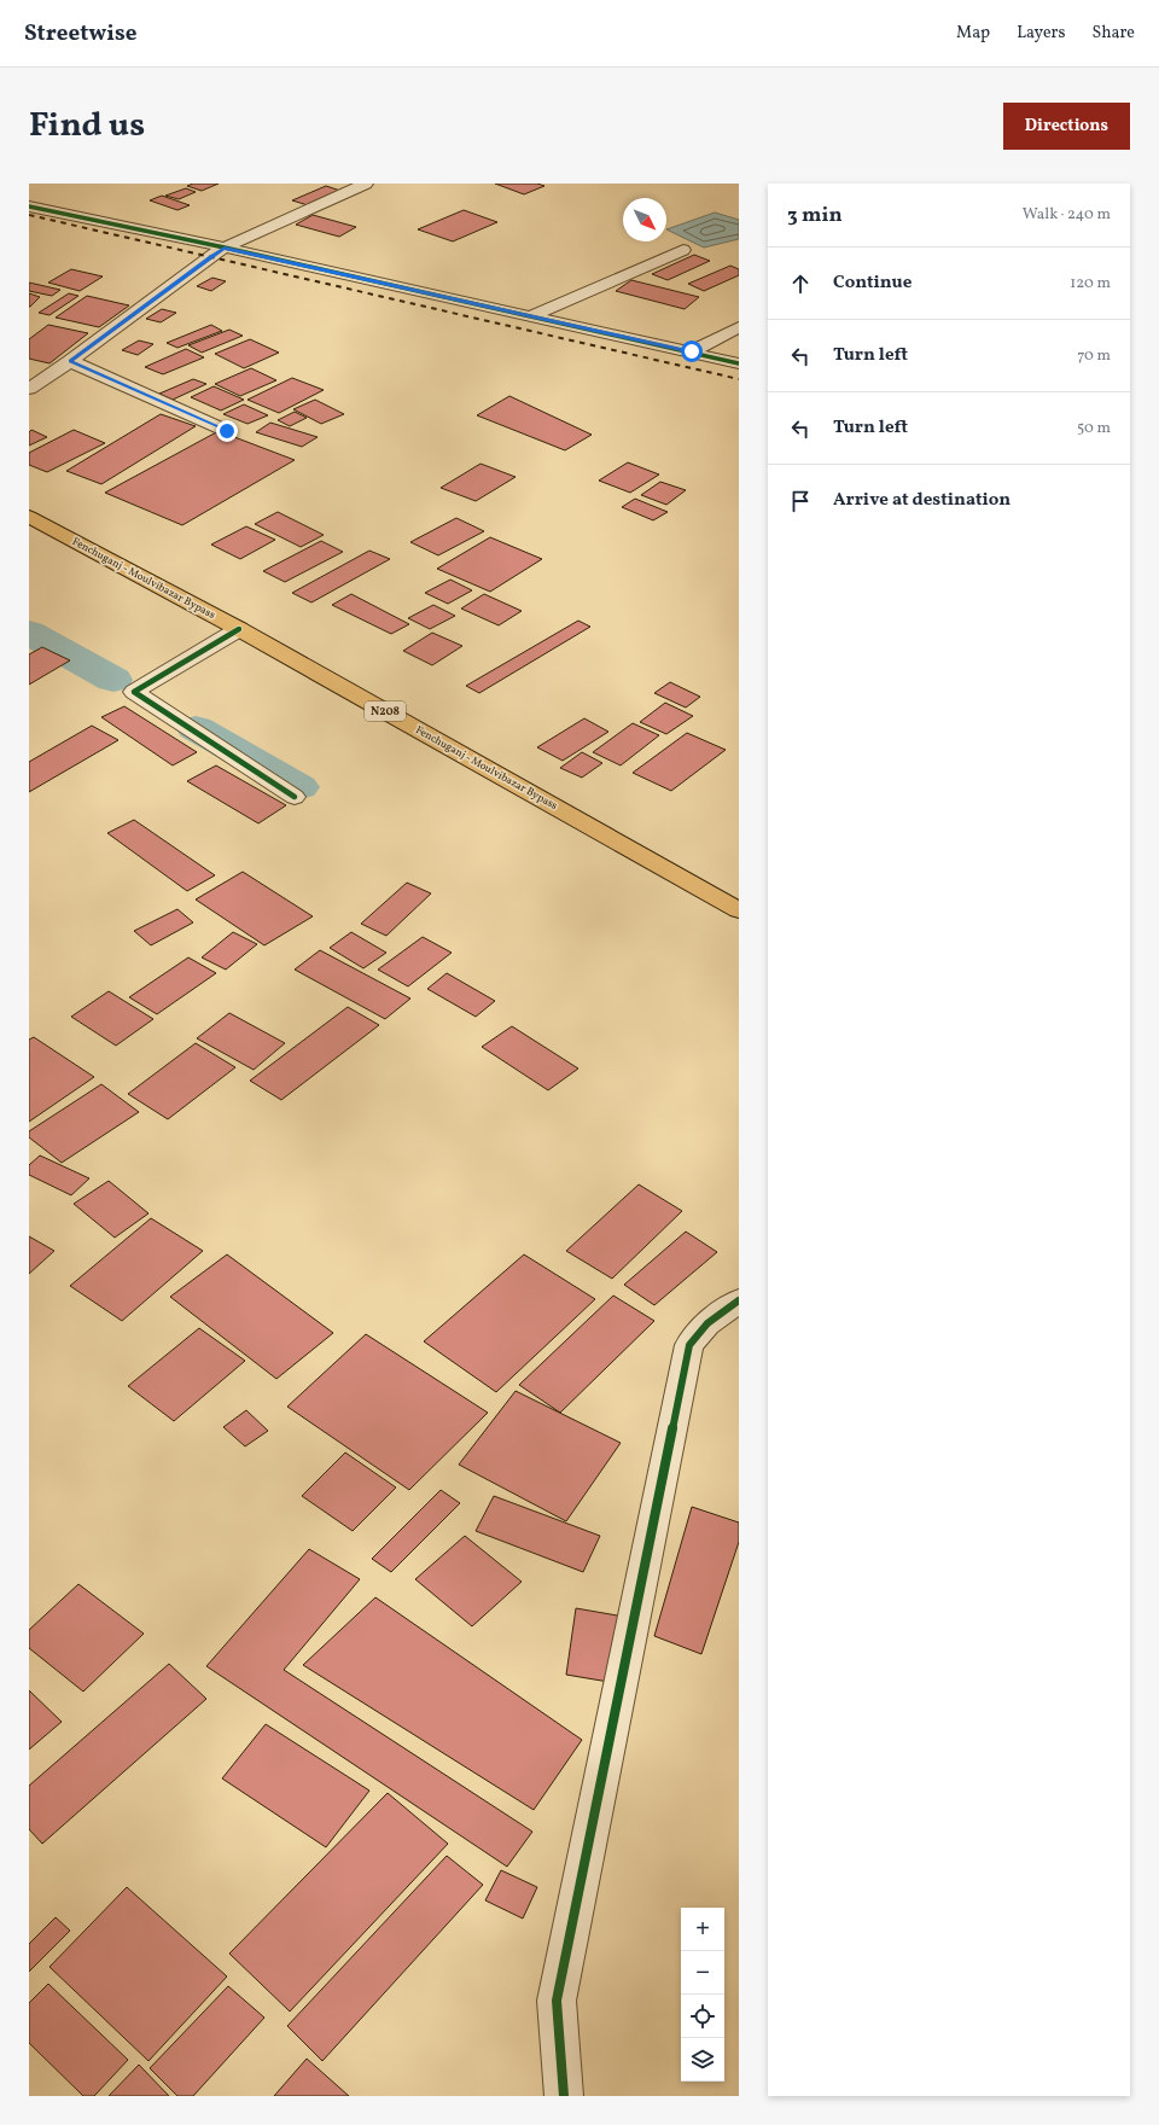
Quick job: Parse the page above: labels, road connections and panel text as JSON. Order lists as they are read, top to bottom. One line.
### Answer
{"streets":{"highway":["Fenchuganj - Moulvibazar Bypass","N208"]},"north":"bottom right","page":{"header":"Streetwise","nav":["Map","Layers","Share"],"title":"Find us","buttons":"Directions","heading":["3 min","Walk · 240 m"],"list":[["Continue","120 m"],["Turn left","70 m"],["Turn left","50 m"],"Arrive at destination"],"map_buttons":["+","−"]}}
